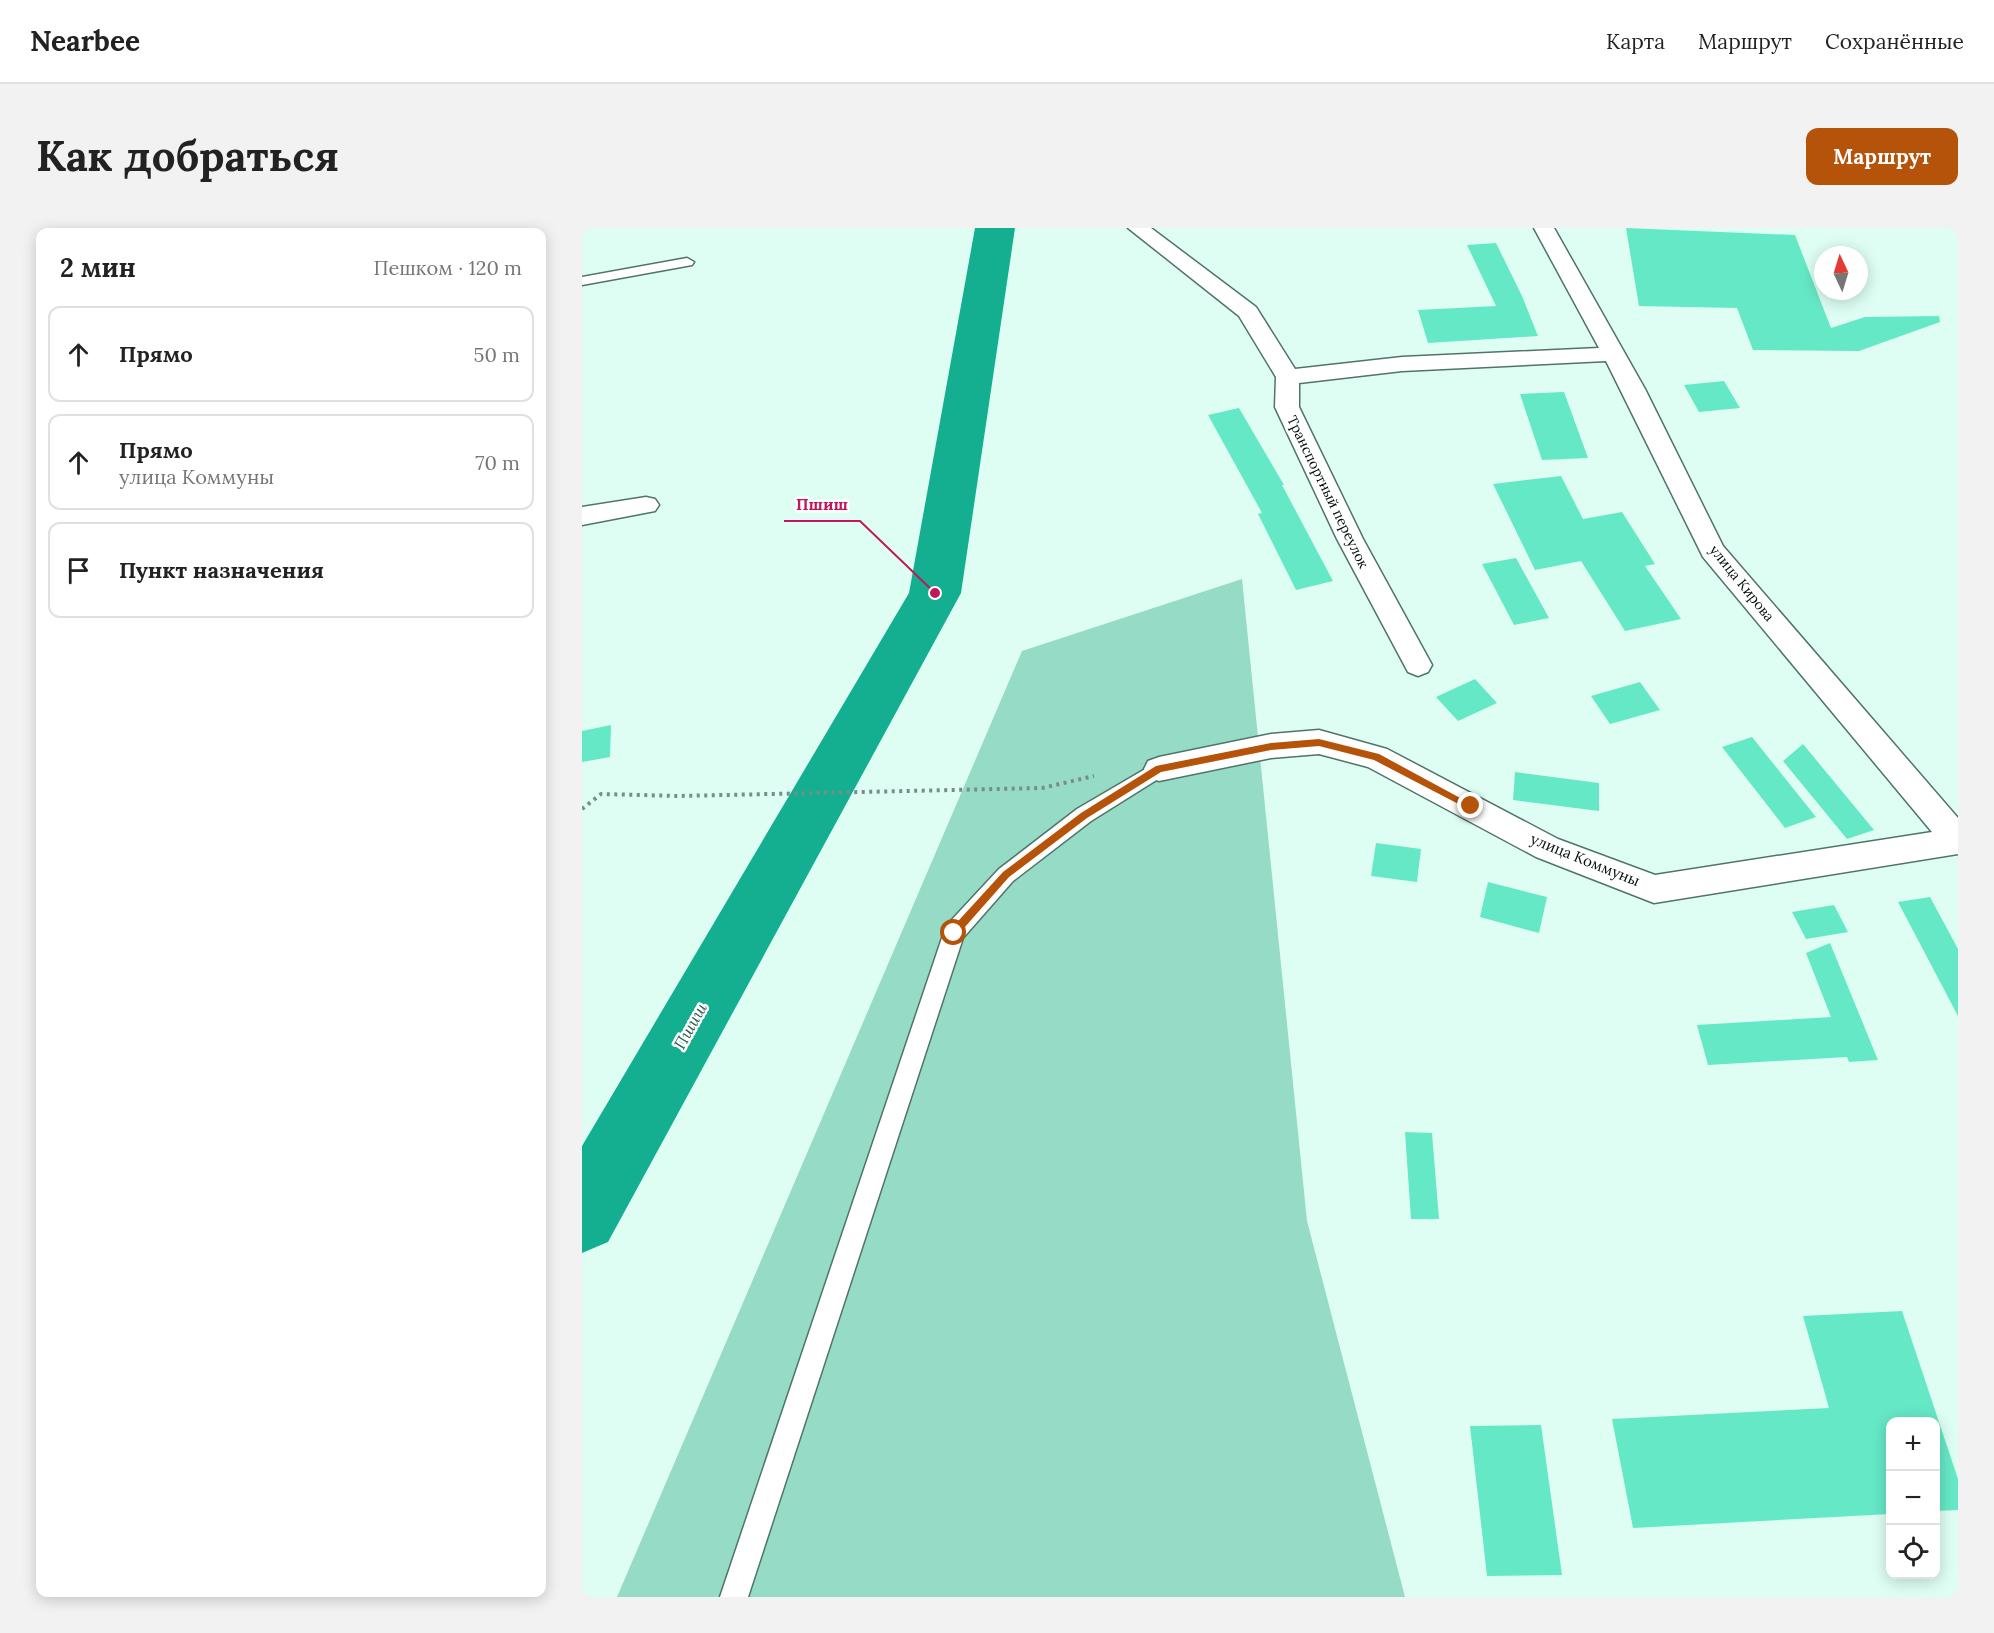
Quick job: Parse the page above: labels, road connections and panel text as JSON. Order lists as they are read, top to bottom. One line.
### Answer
{"streets":{"street":["Транспортный переулок","улица Кирова","улица Коммуны"]},"crossings":[["улица Кирова","улица Коммуны"]],"water":["Пшиш"],"places":["Пшиш"],"north":"top","page":{"header":"Nearbee","nav":["Карта","Маршрут","Сохранённые"],"buttons":"Маршрут","title":"Как добраться","heading":["2 мин","Пешком · 120 m"],"list":[["Прямо","50 m"],["Прямо","улица Коммуны","70 m"],"Пункт назначения"],"map_buttons":["+","−"]}}
